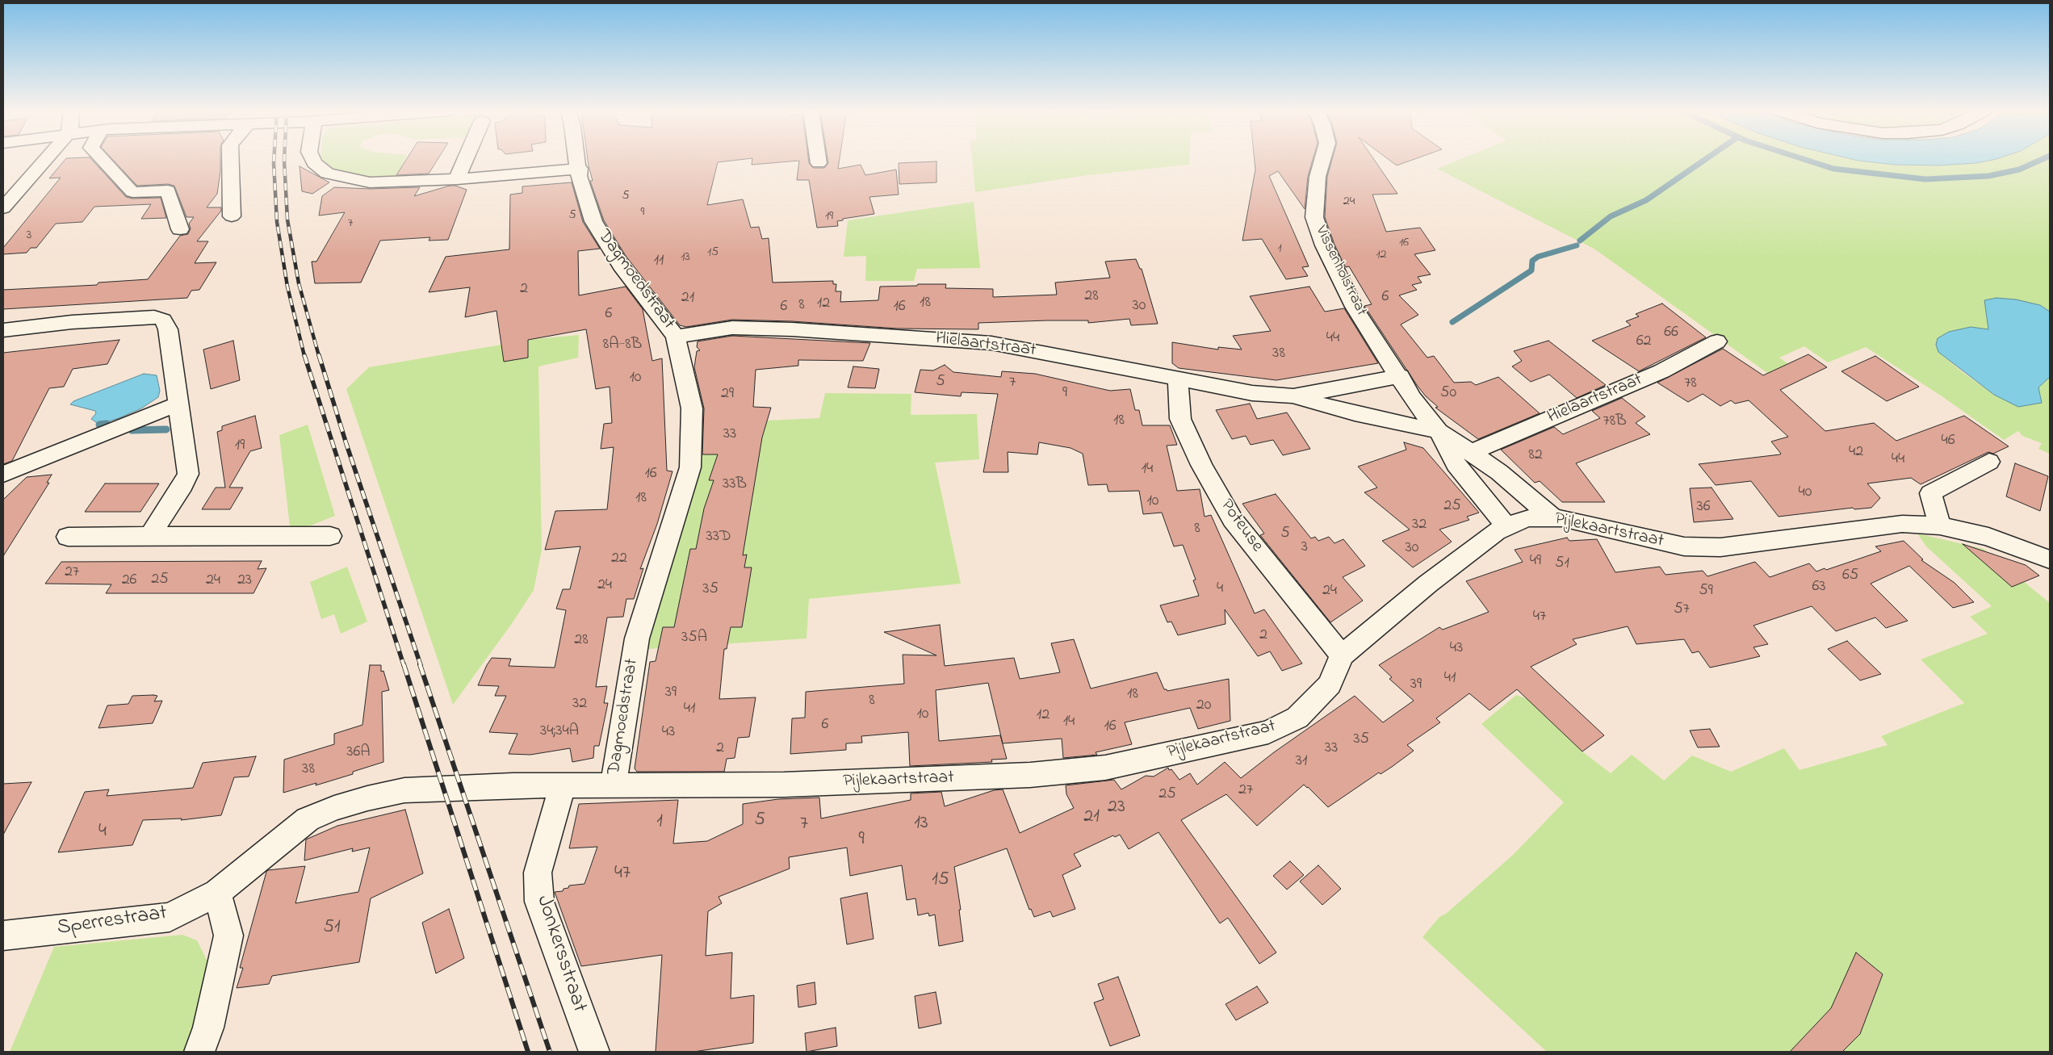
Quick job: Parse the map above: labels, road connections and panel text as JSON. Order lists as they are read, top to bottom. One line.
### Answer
{"streets":{"street":["Vissenholstraat","Dagmoedstraat","Hielaartstraat","Poteuse","Pijlekaartstraat","Sperrestraat","Jonkersstraat"]},"crossings":[["Vissenholstraat","Hielaartstraat"],["Dagmoedstraat","Hielaartstraat"],["Dagmoedstraat","Pijlekaartstraat"],["Dagmoedstraat","Sperrestraat"],["Dagmoedstraat","Jonkersstraat"],["Hielaartstraat","Poteuse"],["Hielaartstraat","Pijlekaartstraat"],["Poteuse","Pijlekaartstraat"]],"house_numbers":["5","24","9","5","19","7","3","16","1","15","12","13","11","2","28","6","21","18","12","8","30","6","16","6","66","44","62","8A-8B","38","10","5","7","78","9","50","29","18","78B","33","46","19","42","82","44","14","16","33B","40","18","10","25","36","32","8","5","33D","3","30","22","49","51","27","65","25","26","24","23","24","63","4","35","24","59","57","47","2","35A","28","43","41","39","39","18","8","32","20","41","10","12","14","6","16","34;34A","43","35","2","33","36A","31","38","27","25","23","21","5","1","13","7","4","9","47","15","51"]}
